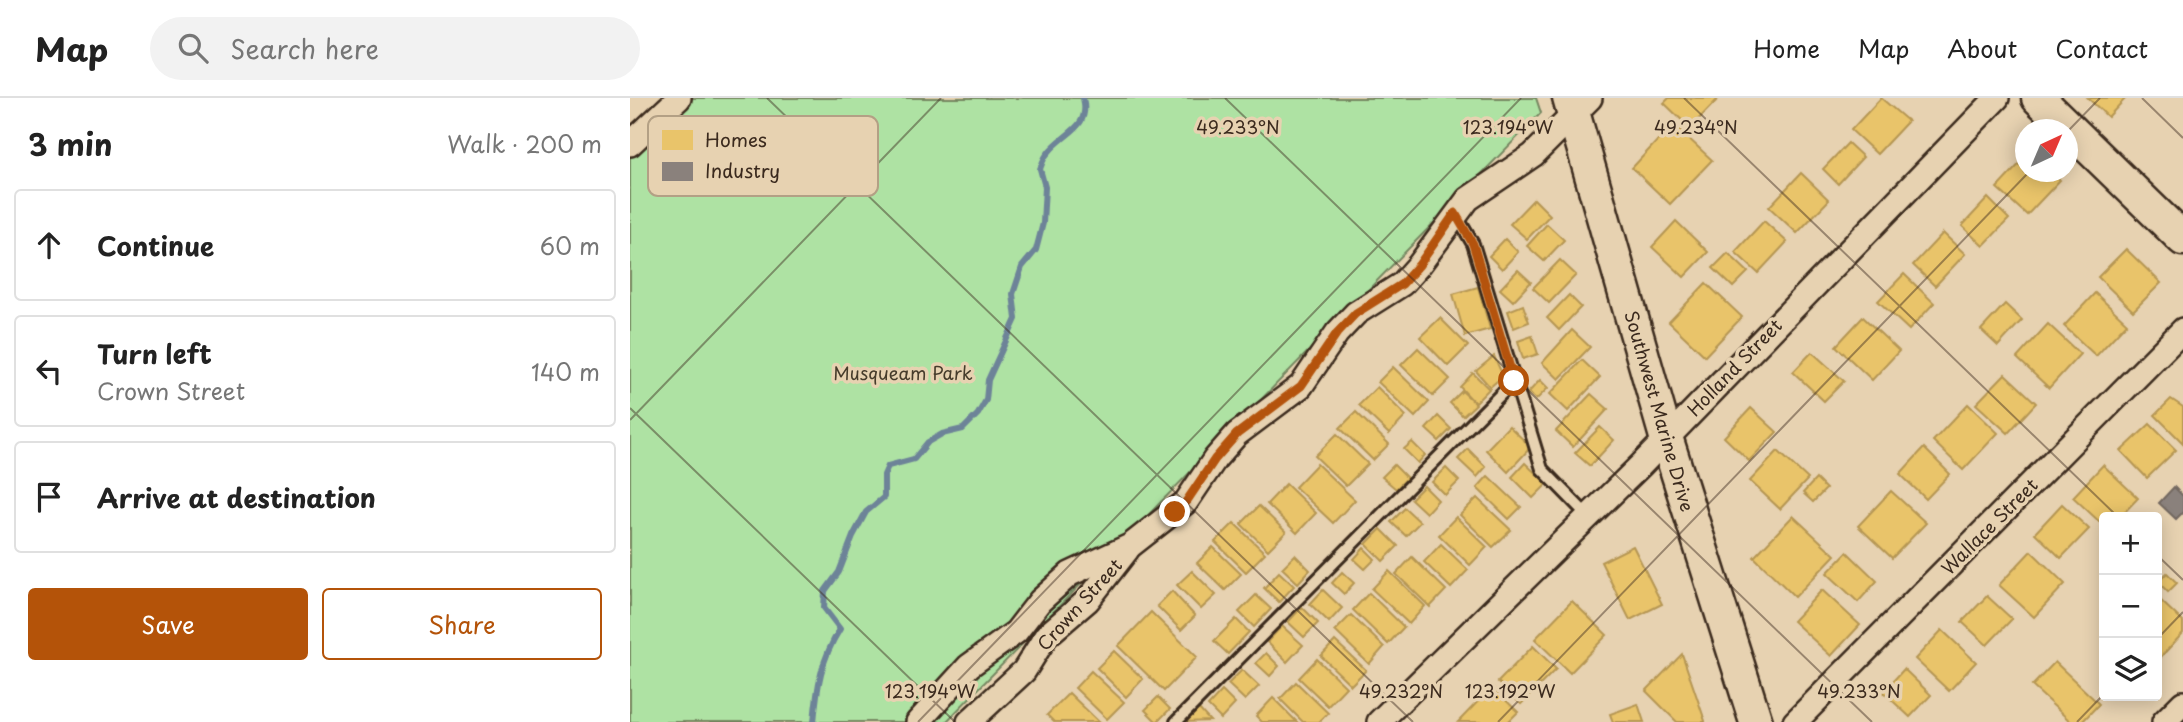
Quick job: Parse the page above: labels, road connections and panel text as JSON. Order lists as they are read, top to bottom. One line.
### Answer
{"streets":{"main road":["Southwest Marine Drive"],"street":["Holland Street","Wallace Street","Crown Street"]},"crossings":[["Holland Street","Southwest Marine Drive"],["Southwest Marine Drive","Crown Street"]],"parks":["Musqueam Park"],"legend":["Homes","Industry"],"north":"top right","page":{"header":"Map","search":"Search here","nav":["Home","Map","About","Contact"],"heading":["3 min","Walk · 200 m"],"list":[["Continue","60 m"],["Turn left","Crown Street","140 m"],"Arrive at destination"],"map_buttons":["+","−"],"buttons":["Save","Share"]},"coordinates":["49.233°N","49.234°N","123.194°W","123.192°W","49.232°N"]}
